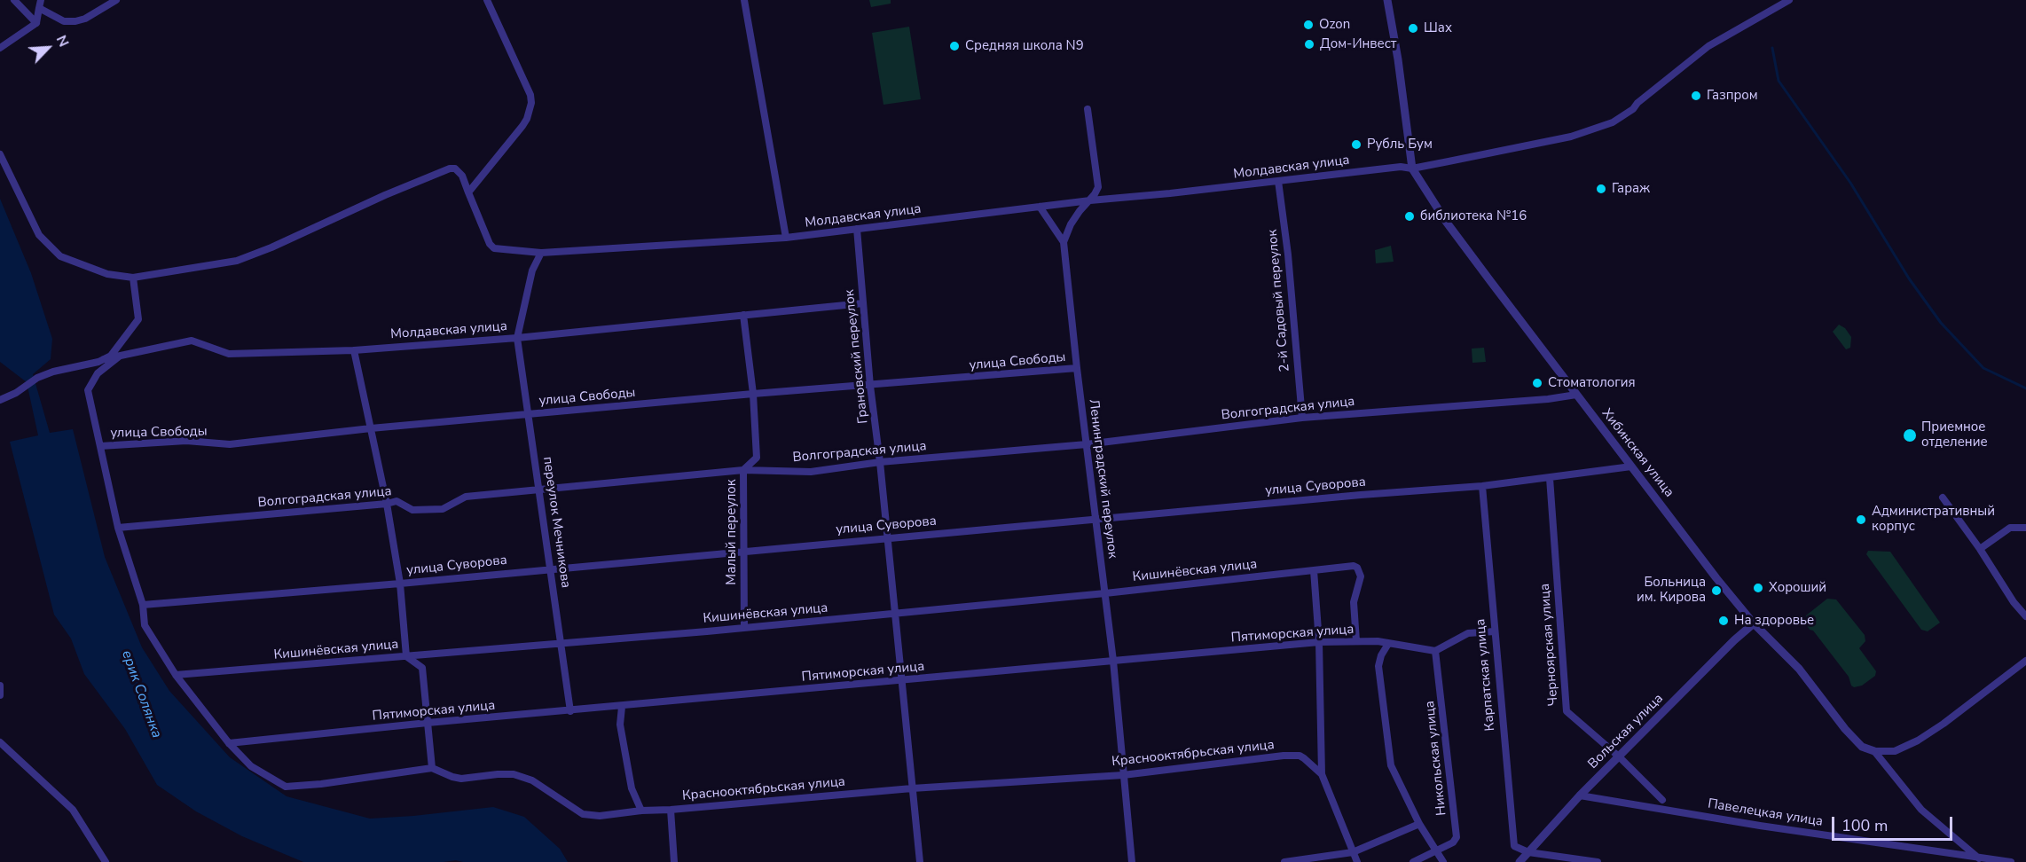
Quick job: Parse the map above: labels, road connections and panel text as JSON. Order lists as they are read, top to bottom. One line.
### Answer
{"streets":{"street":["Молдавская улица","2-й Садовый переулок","Грановский переулок","улица Свободы","Волгоградская улица","Хибинская улица","Ленинградский переулок","улица Суворова","переулок Мечникова","Малый переулок","Кишинёвская улица","Пятиморская улица","Черноярская улица","Карпатская улица","Вольская улица","Краснооктябрьская улица","Никольская улица","Павелецкая улица"]},"crossings":[["Молдавская улица","2-й Садовый переулок"],["Молдавская улица","Грановский переулок"],["Молдавская улица","Хибинская улица"],["Молдавская улица","переулок Мечникова"],["Молдавская улица","Малый переулок"],["2-й Садовый переулок","Волгоградская улица"],["Грановский переулок","улица Свободы"],["Грановский переулок","Волгоградская улица"],["Грановский переулок","улица Суворова"],["Грановский переулок","Кишинёвская улица"],["Грановский переулок","Пятиморская улица"],["Грановский переулок","Краснооктябрьская улица"],["улица Свободы","Ленинградский переулок"],["улица Свободы","переулок Мечникова"],["улица Свободы","Малый переулок"],["Волгоградская улица","Хибинская улица"],["Волгоградская улица","Ленинградский переулок"],["Волгоградская улица","переулок Мечникова"],["Волгоградская улица","Малый переулок"],["Хибинская улица","улица Суворова"],["Хибинская улица","Вольская улица"],["Хибинская улица","Павелецкая улица"],["Ленинградский переулок","улица Суворова"],["Ленинградский переулок","Кишинёвская улица"],["Ленинградский переулок","Пятиморская улица"],["Ленинградский переулок","Краснооктябрьская улица"],["улица Суворова","переулок Мечникова"],["улица Суворова","Малый переулок"],["улица Суворова","Черноярская улица"],["улица Суворова","Карпатская улица"],["переулок Мечникова","Кишинёвская улица"],["переулок Мечникова","Пятиморская улица"],["Малый переулок","Кишинёвская улица"],["Кишинёвская улица","Пятиморская улица"],["Пятиморская улица","Никольская улица"],["Черноярская улица","Вольская улица"],["Карпатская улица","Вольская улица"],["Вольская улица","Павелецкая улица"]],"water":["ерик Солянка"],"places":["Ozon","Шах","Дом-Инвест","Средняя школа N9","Газпром","Рубль Бум","Гараж","библиотека №16","Стоматология","Приемное отделение","Административный корпус","Хороший","Больница им. Кирова","На здоровье"],"scale_bar":"100 m","north":"top right"}
